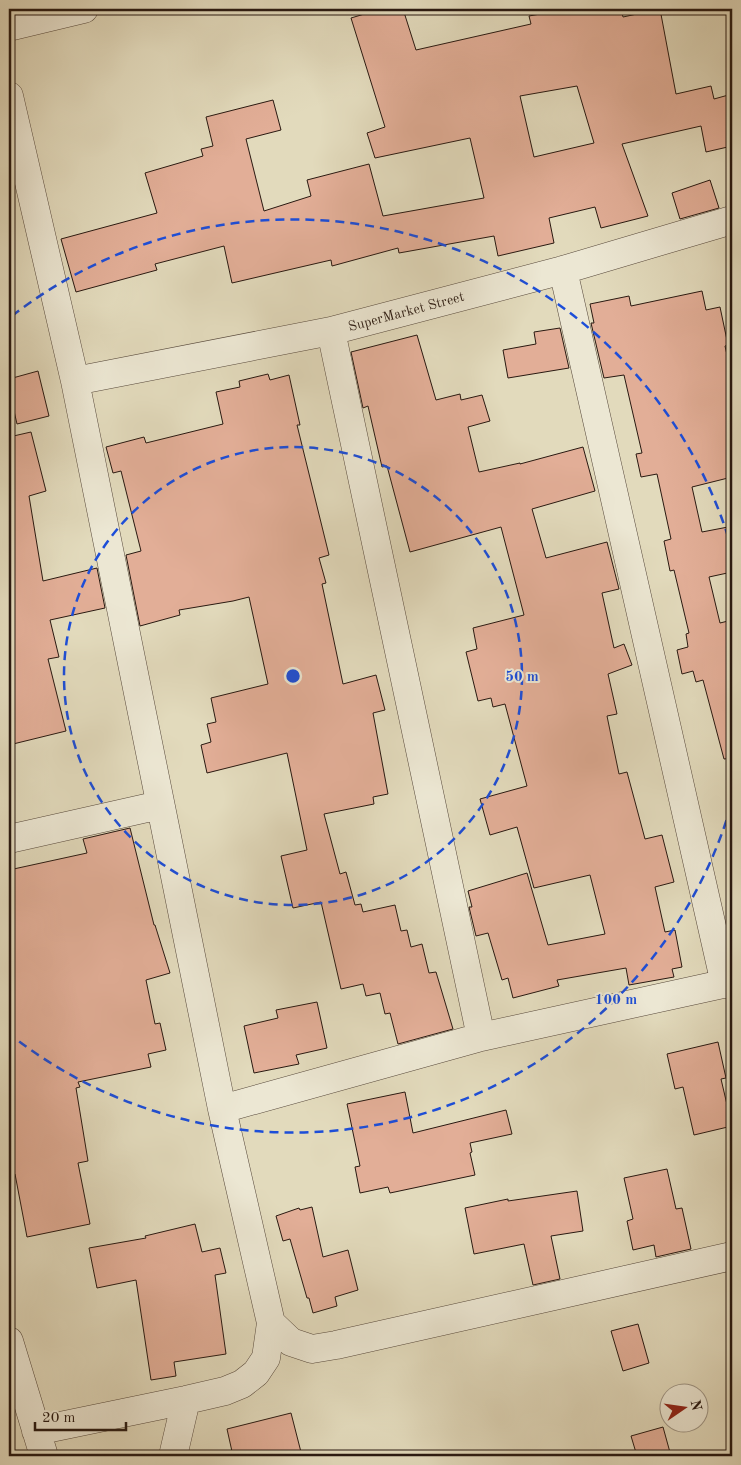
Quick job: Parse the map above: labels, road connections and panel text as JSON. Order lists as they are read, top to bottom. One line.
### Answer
{"streets":{"street":["SuperMarket Street"]},"scale_bar":"20 m","north":"right","rings":["50 m","100 m"]}
